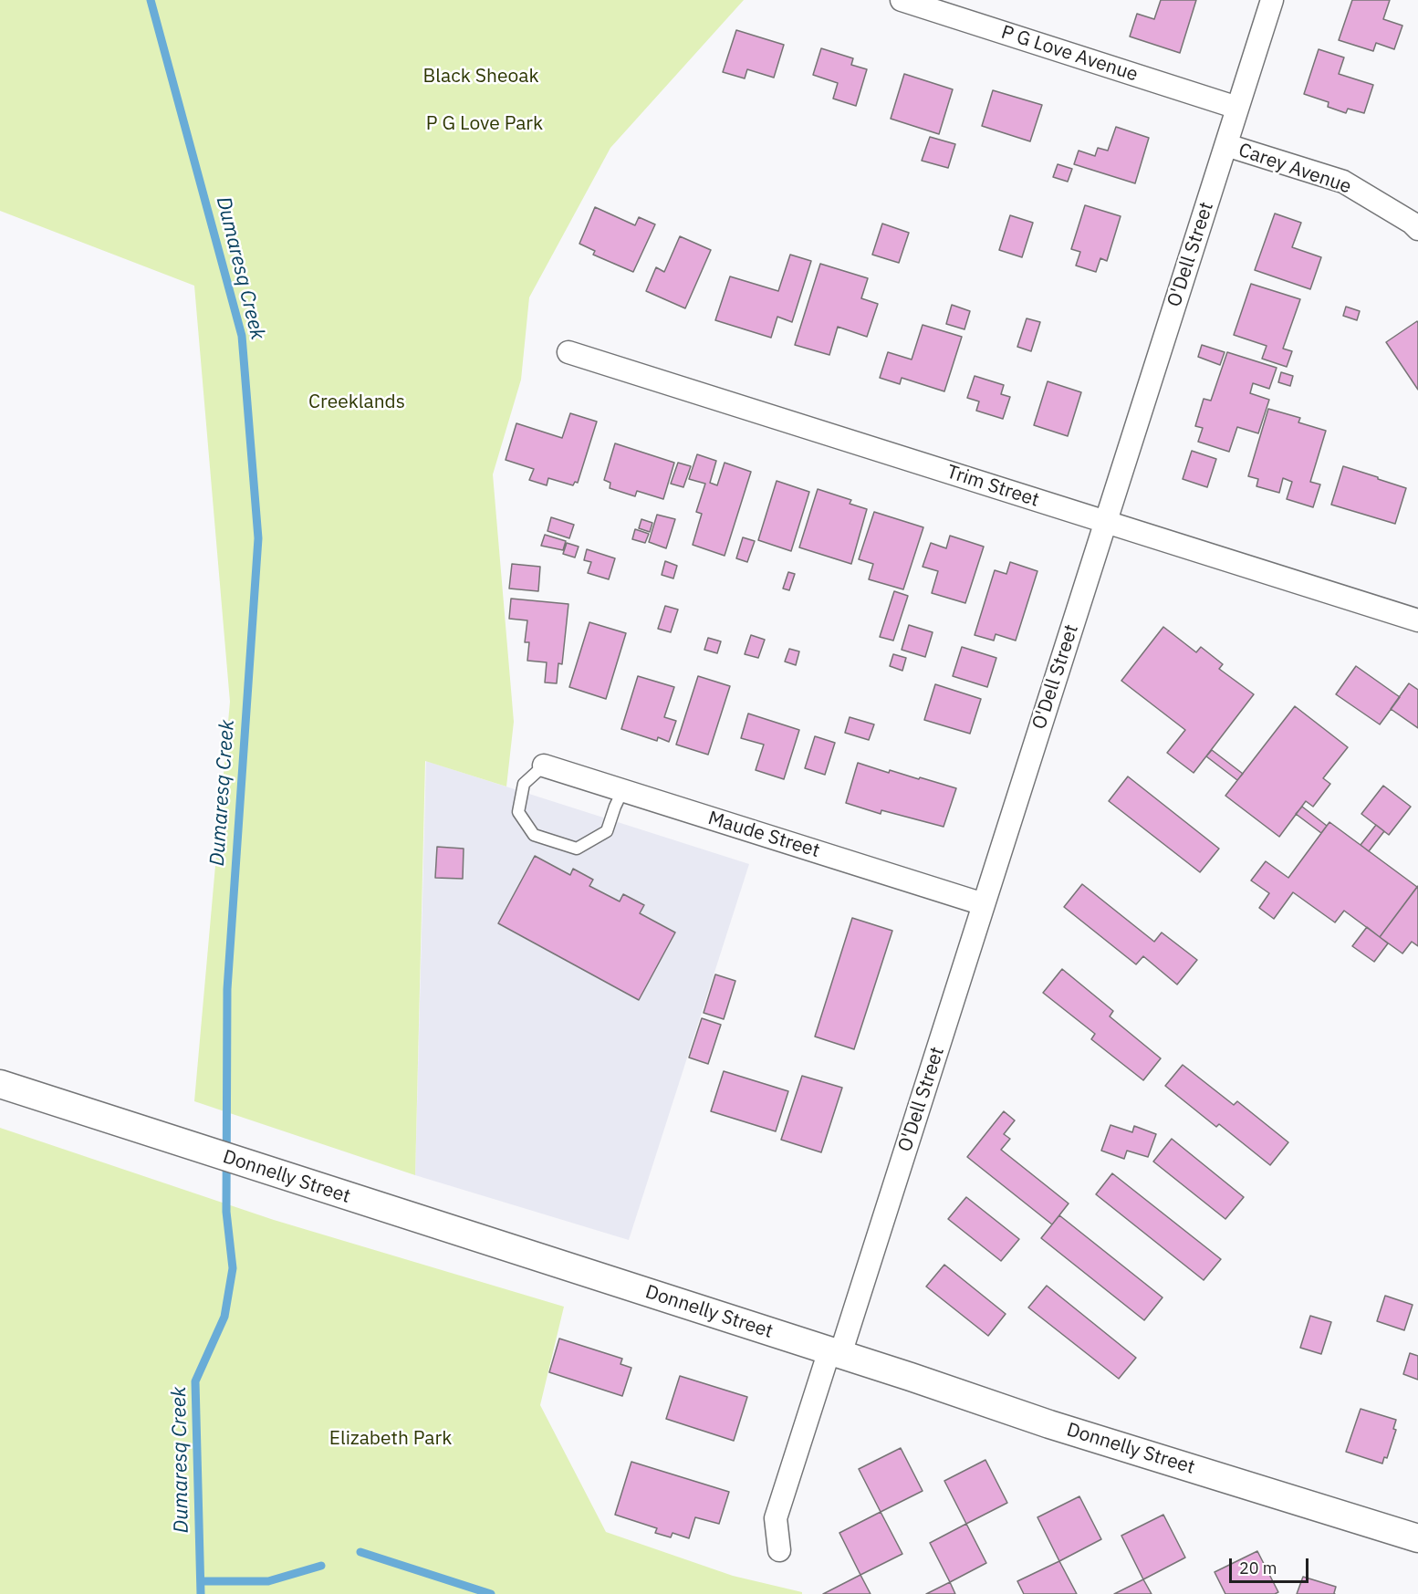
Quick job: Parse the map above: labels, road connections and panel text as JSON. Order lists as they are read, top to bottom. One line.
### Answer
{"streets":{"street":["P G Love Avenue","Carey Avenue","O'Dell Street","Trim Street","Maude Street","Donnelly Street"]},"crossings":[["P G Love Avenue","O'Dell Street"],["Carey Avenue","O'Dell Street"],["O'Dell Street","Trim Street"],["O'Dell Street","Maude Street"],["O'Dell Street","Donnelly Street"]],"water":["Dumaresq Creek"],"parks":["Black Sheoak","P G Love Park","Creeklands","Elizabeth Park"],"scale_bar":"20 m"}
